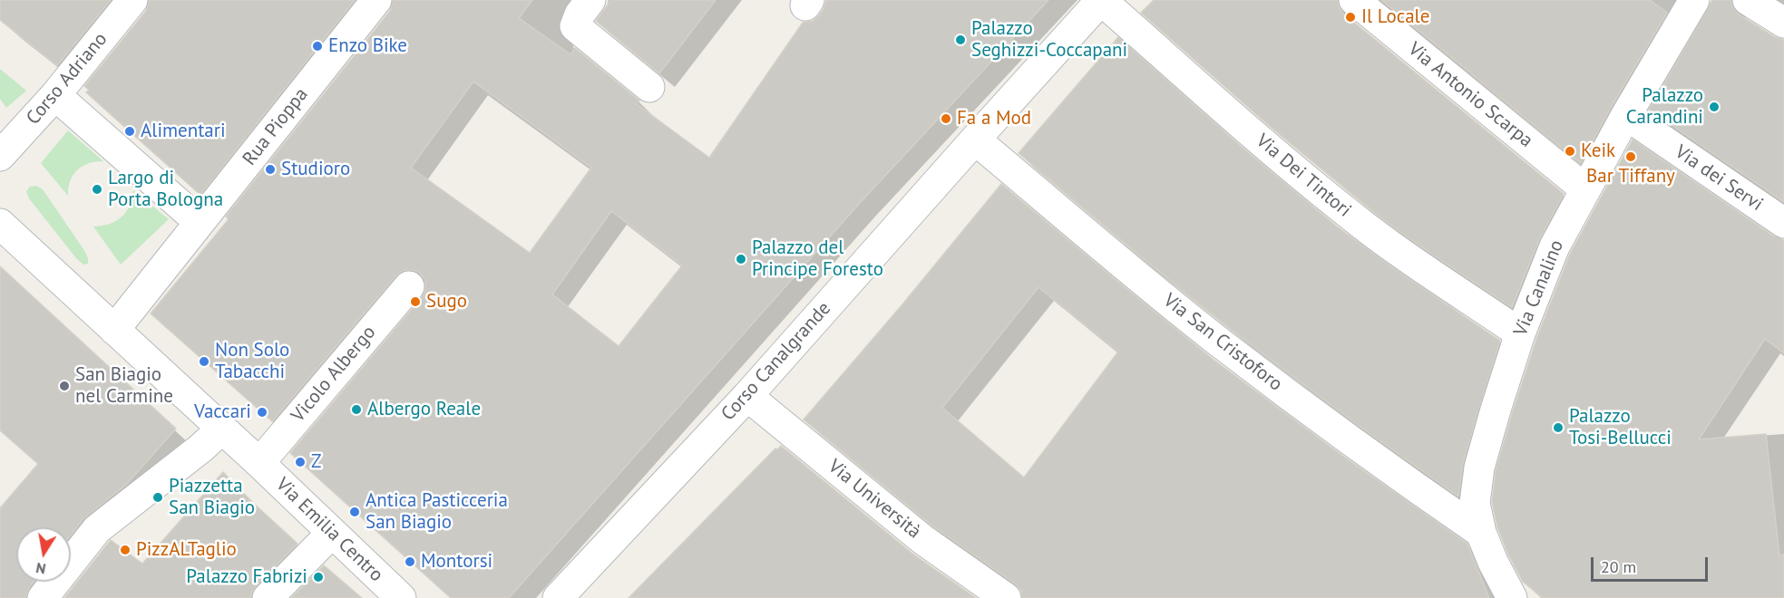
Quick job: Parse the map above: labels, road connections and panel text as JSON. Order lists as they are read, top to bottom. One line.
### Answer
{"streets":{"street":["Corso Adriano","Via Antonio Scarpa","Rua Pioppa","Via Dei Tintori","Via dei Servi","Via Canalino","Via San Cristoforo","Corso Canalgrande","Vicolo Albergo","Via Università","Via Emilia Centro"]},"crossings":[["Via Antonio Scarpa","Via Canalino"],["Rua Pioppa","Via Emilia Centro"],["Via Dei Tintori","Via Canalino"],["Via Dei Tintori","Corso Canalgrande"],["Via dei Servi","Via Canalino"],["Via Canalino","Via San Cristoforo"],["Via San Cristoforo","Corso Canalgrande"],["Corso Canalgrande","Via Università"],["Vicolo Albergo","Via Emilia Centro"]],"places":["Il Locale","Palazzo Seghizzi-Coccapani","Enzo Bike","Palazzo Carandini","Fa a Mod","Alimentari","Keik","Bar Tiffany","Studioro","Largo di Porta Bologna","Palazzo del Principe Foresto","Sugo","Non Solo Tabacchi","San Biagio nel Carmine","Albergo Reale","Vaccari","Palazzo Tosi-Bellucci","Z","Piazzetta San Biagio","Antica Pasticceria San Biagio","PizzALTaglio","Montorsi","Palazzo Fabrizi"],"scale_bar":"20 m","north":"bottom"}
